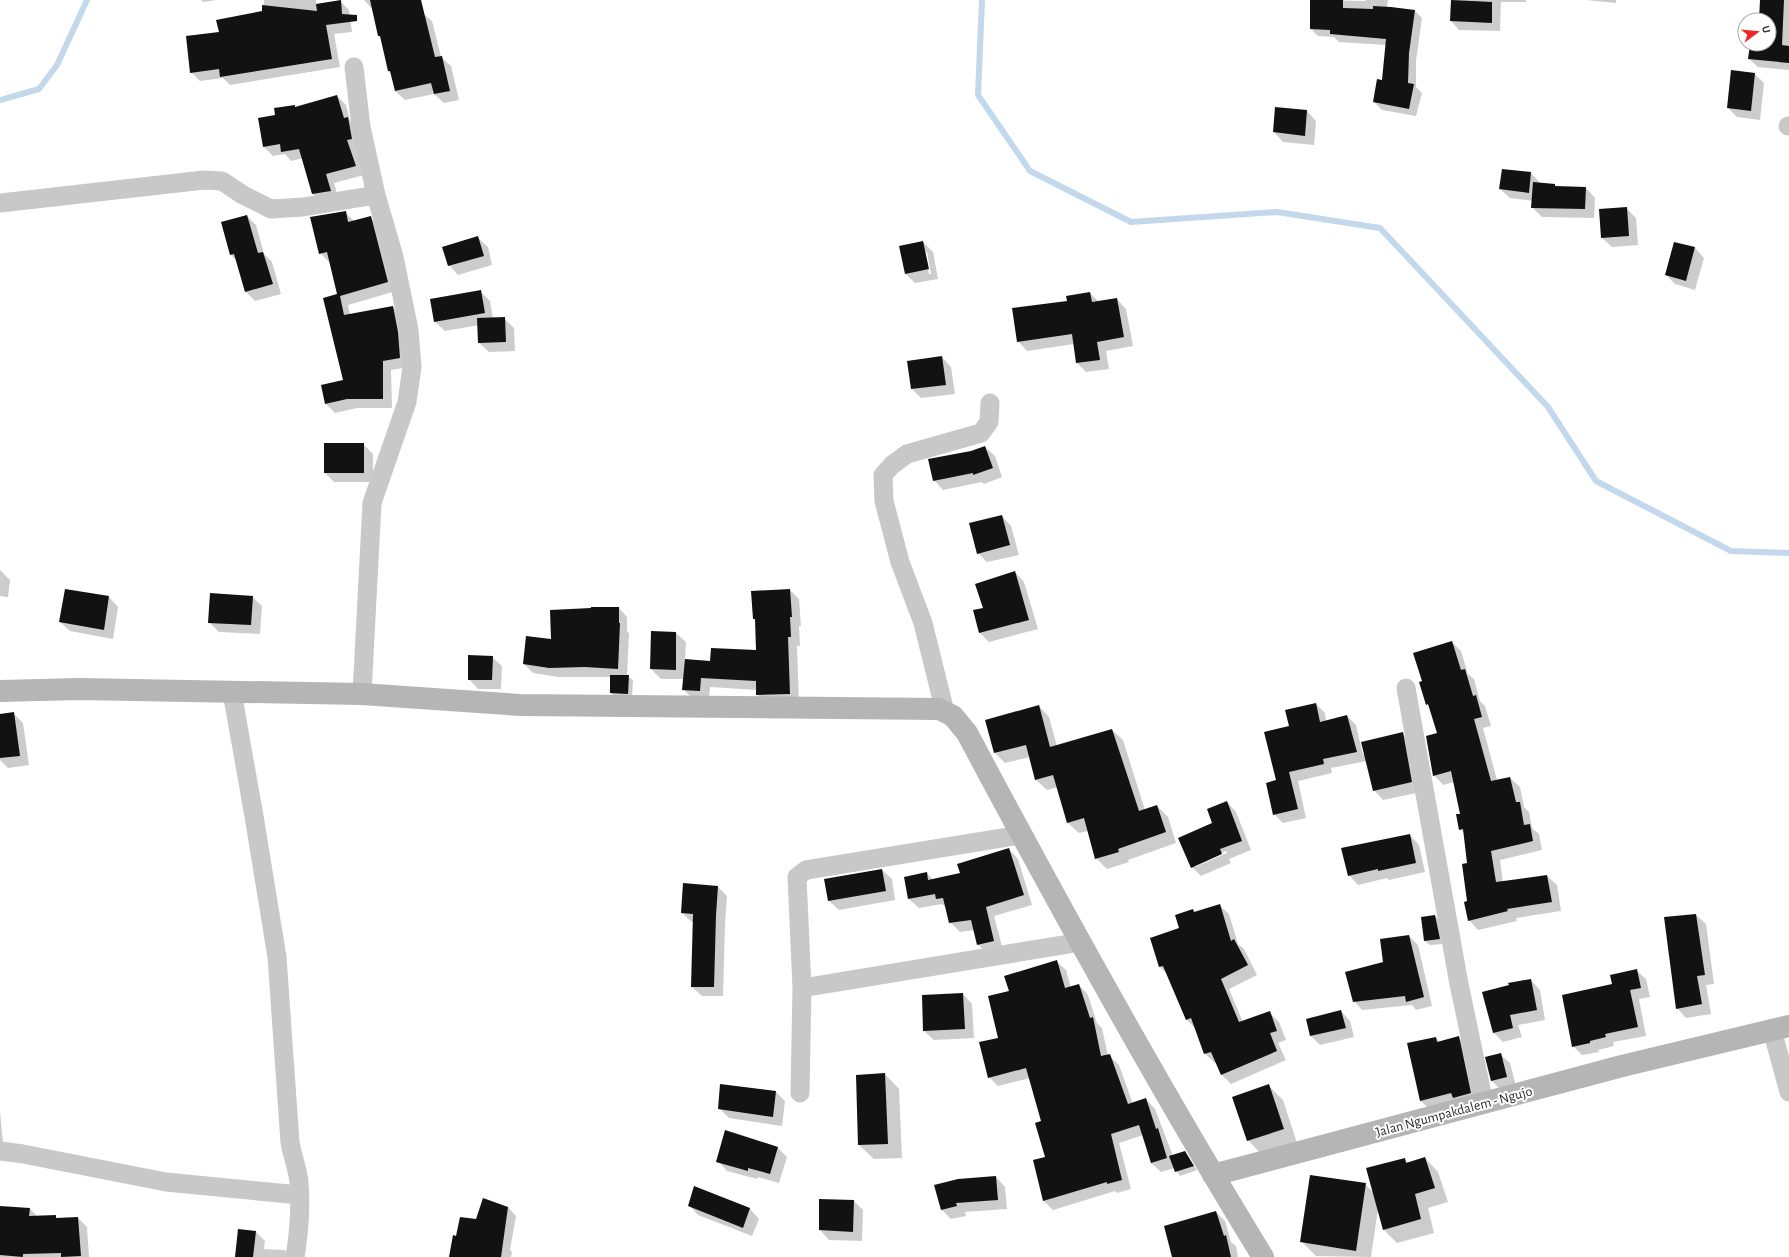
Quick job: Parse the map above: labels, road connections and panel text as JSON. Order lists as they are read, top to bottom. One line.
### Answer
{"streets":{"street":["Jalan Ngumpakdalem - Ngujo"]},"north":"right"}
